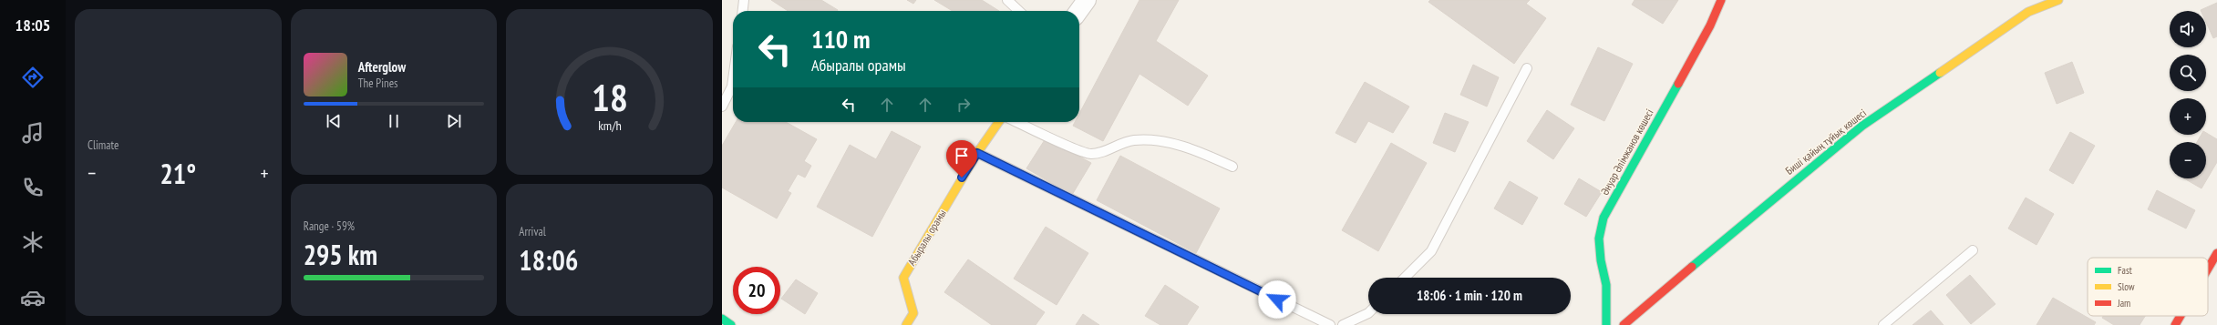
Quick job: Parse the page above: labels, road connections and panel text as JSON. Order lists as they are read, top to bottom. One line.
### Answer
{"streets":{"street":["Биші қайың тұйық көшесі","Әнуар Әлімжанов көшесі","Абыралы орамы"]},"legend":["Fast","Slow","Jam"],"page":{"tabs":"18:05","tile":["Climate",["Range · 59%","295 km"],["Arrival","18:06"]],"map_buttons":["+","−"],"turn":["110 m","Абыралы орамы"],"song":["Afterglow","The Pines"],"heat":["−","21°","+"],"limit":"20","trip":"18:06 · 1 min · 120 m","gauge":["18","km/h"]}}
